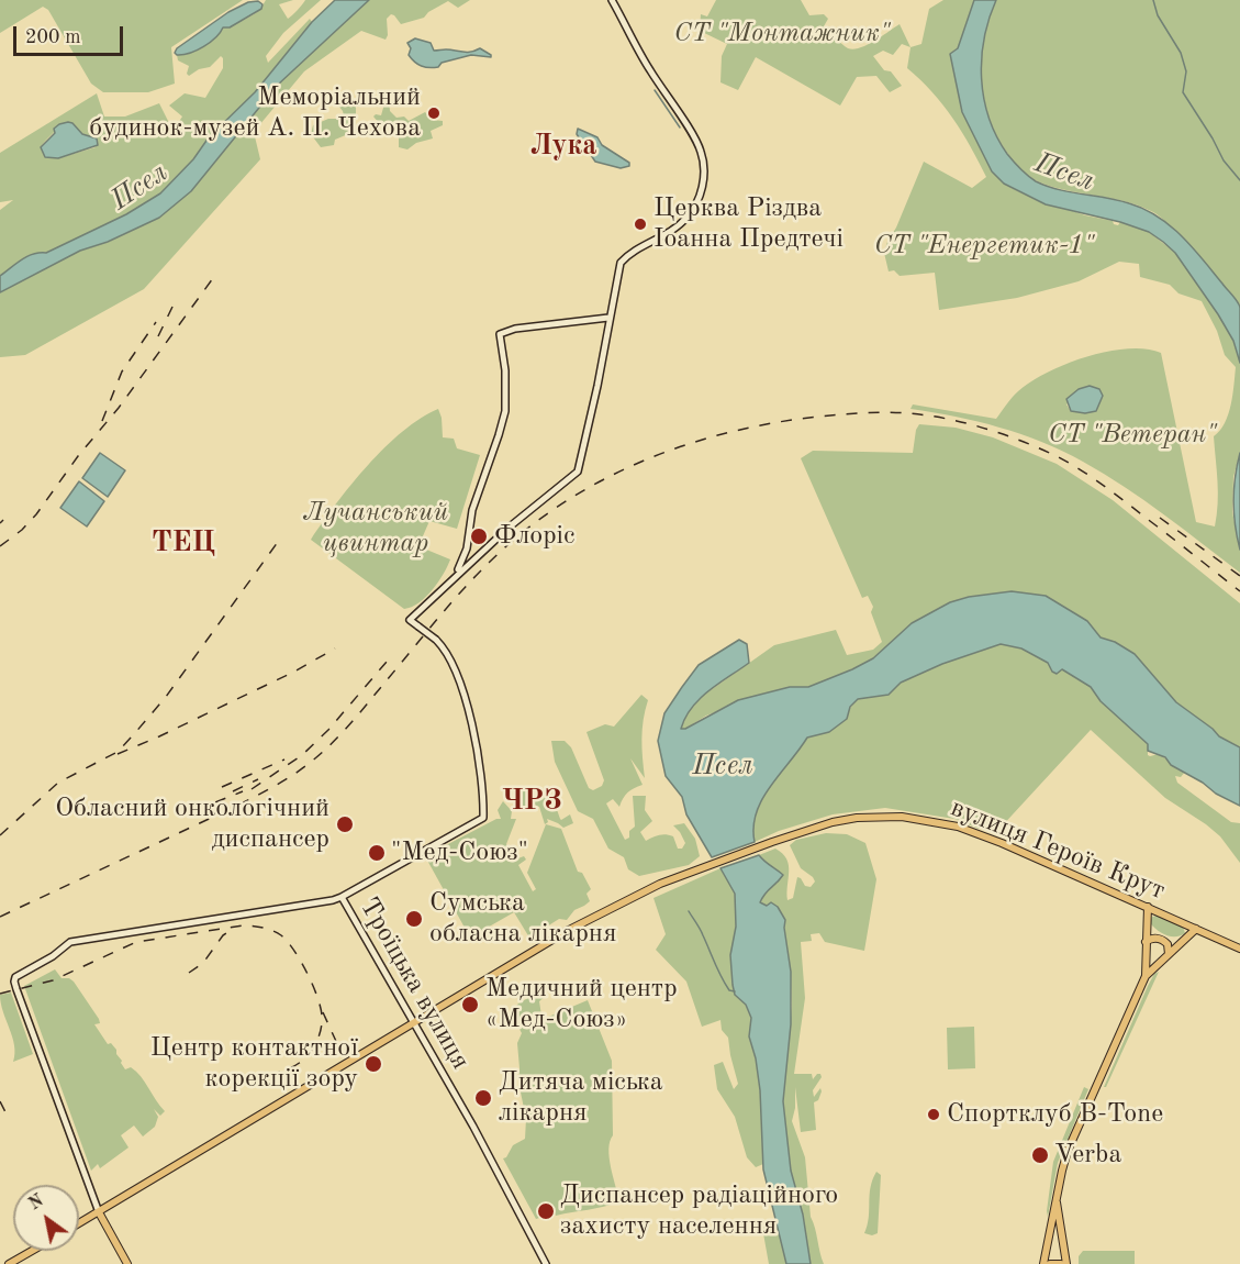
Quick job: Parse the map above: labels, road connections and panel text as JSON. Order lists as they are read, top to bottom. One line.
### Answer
{"streets":{"main road":["вулиця Героїв Крут","Троїцька вулиця"]},"crossings":[["вулиця Героїв Крут","Троїцька вулиця"]],"districts":["Лука","ТЕЦ","ЧРЗ"],"water":["Псел"],"parks":["СТ \"Монтажник\"","СТ \"Енергетик-1\"","СТ \"Ветеран\"","Лучанський цвинтар"],"places":["Меморіальний будинок-музей А. П. Чехова","Церква Різдва Іоанна Предтечі","Флоріс","Обласний онкологічний диспансер","\"Мед-Союз\"","Сумська обласна лікарня","Медичний центр «Мед-Союз»","Центр контактної корекції зору","Дитяча міська лікарня","Спортклуб B-Tone","Verba","Диспансер радіаційного захисту населення"],"scale_bar":"200 m","north":"top left"}
